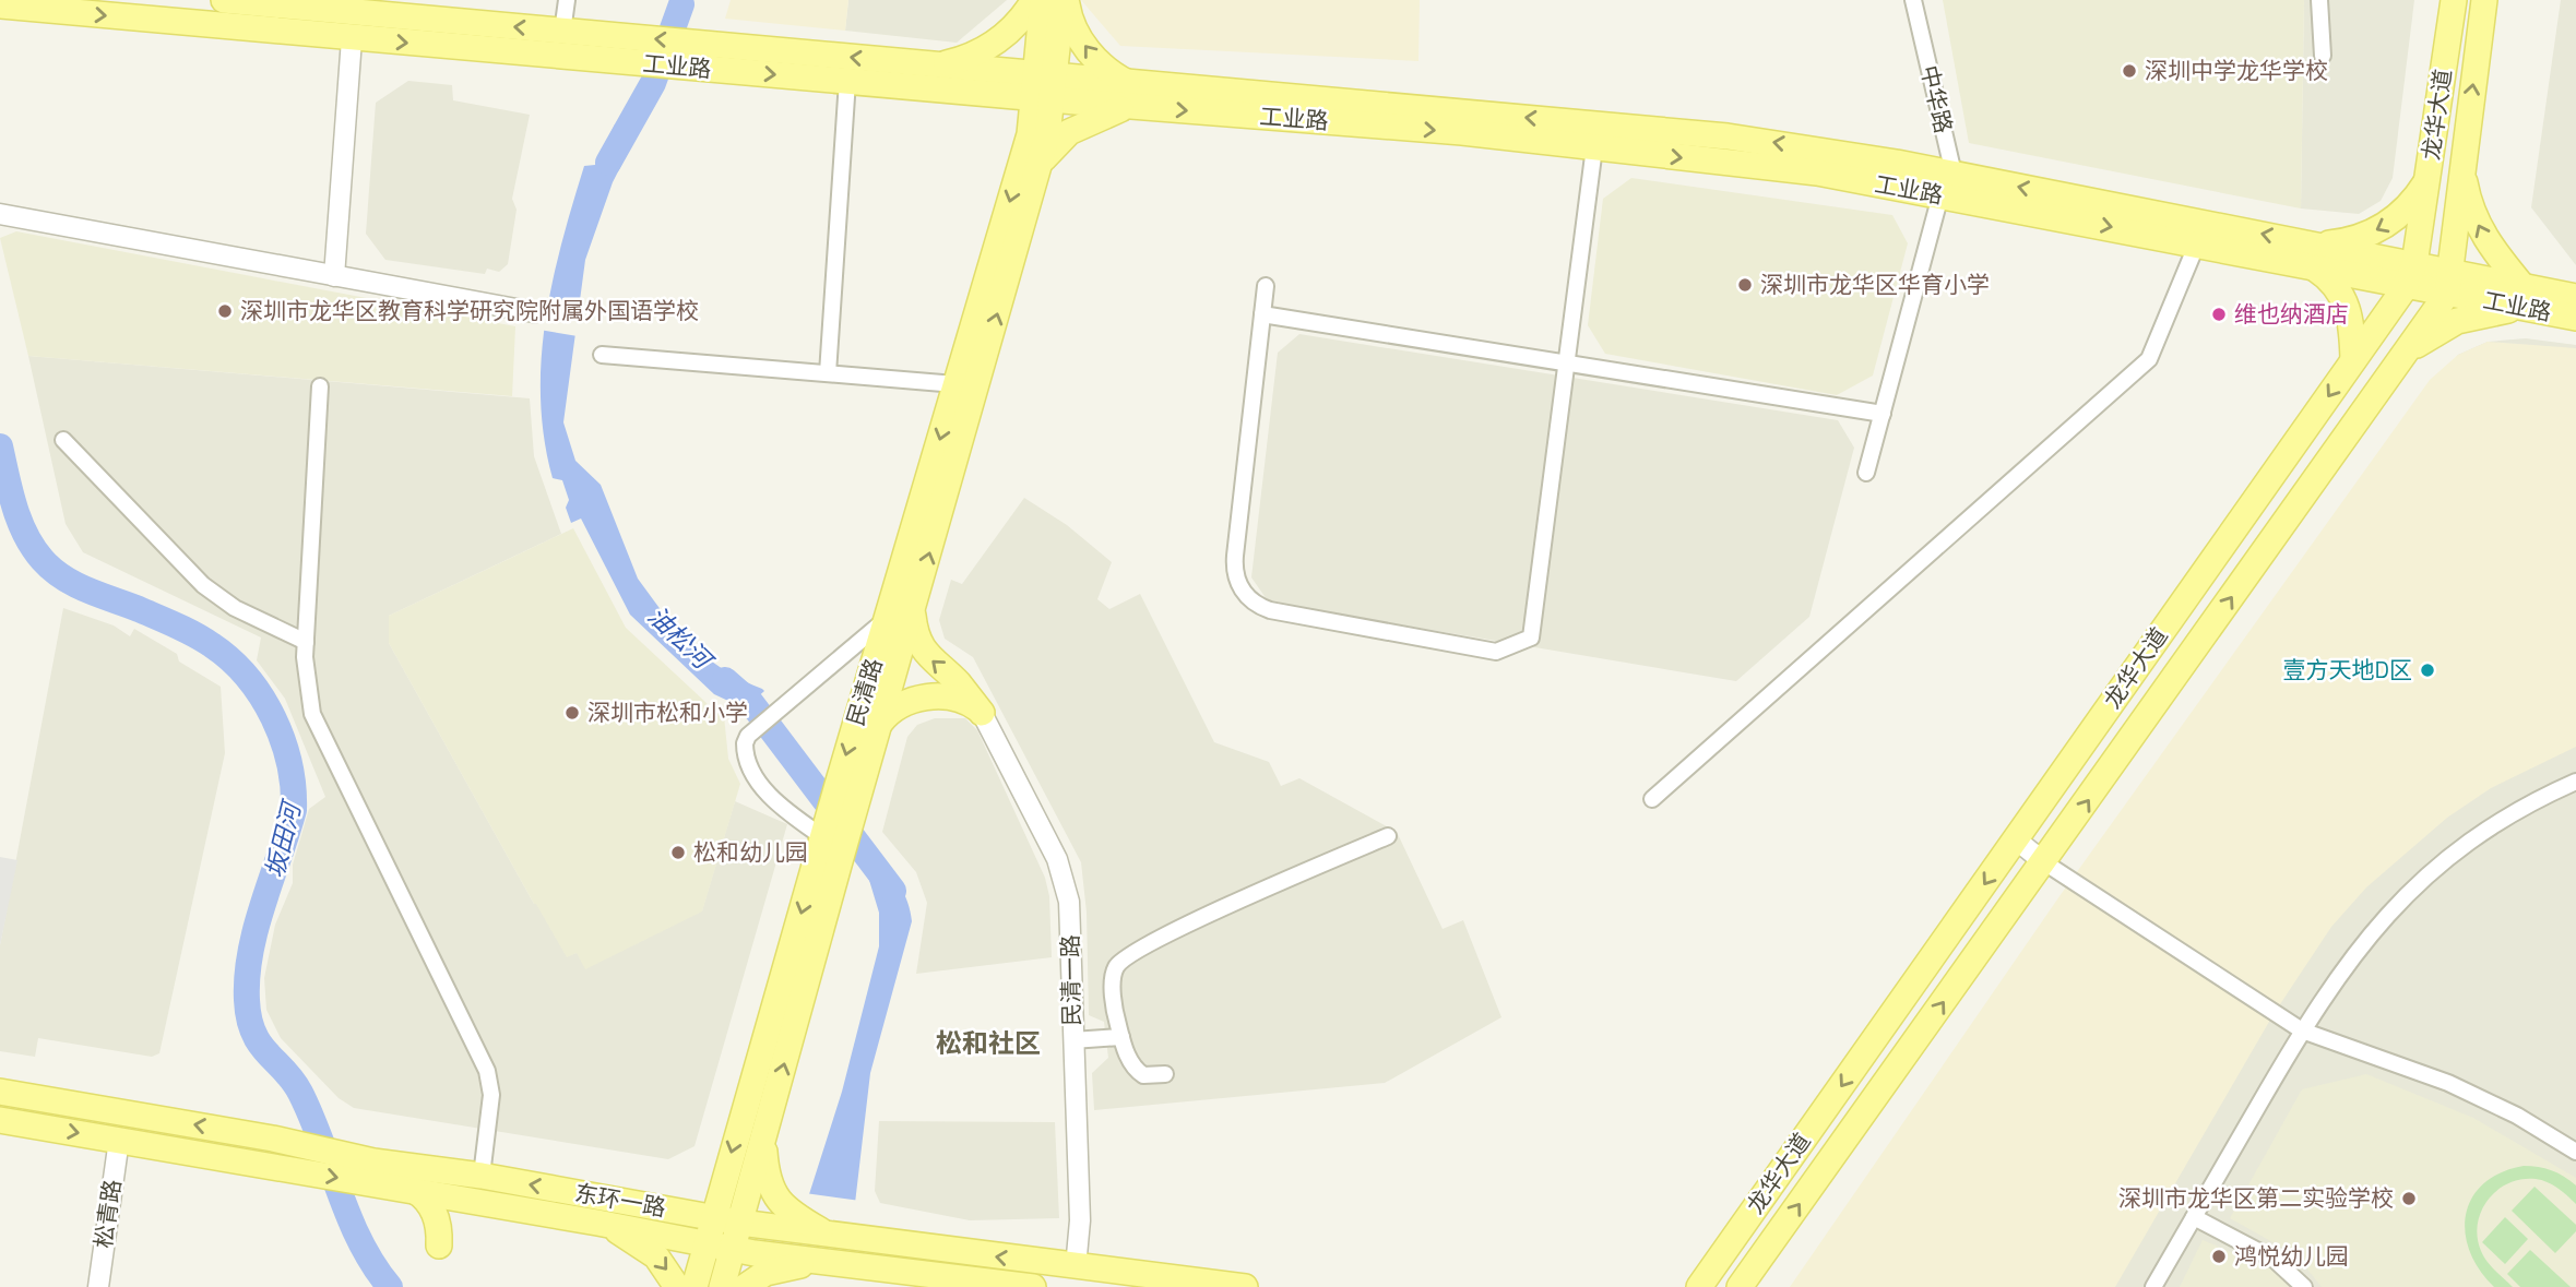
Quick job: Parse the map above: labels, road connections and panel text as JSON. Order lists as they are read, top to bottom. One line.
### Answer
{"streets":{"main road":["工业路","龙华大道","民清路","东环一路"],"street":["中华路","民清一路","松青路"]},"crossings":[["工业路","中华路"],["工业路","龙华大道"],["工业路","民清路"],["民清路","东环一路"],["民清一路","东环一路"],["东环一路","松青路"]],"districts":["松和社区"],"water":["油松河","坂田河"],"places":["深圳中学龙华学校","深圳市龙华区华育小学","深圳市龙华区教育科学研究院附属外国语学校","维也纳酒店","壹方天地D区","深圳市松和小学","松和幼儿园","深圳市龙华区第二实验学校","鸿悦幼儿园"]}
